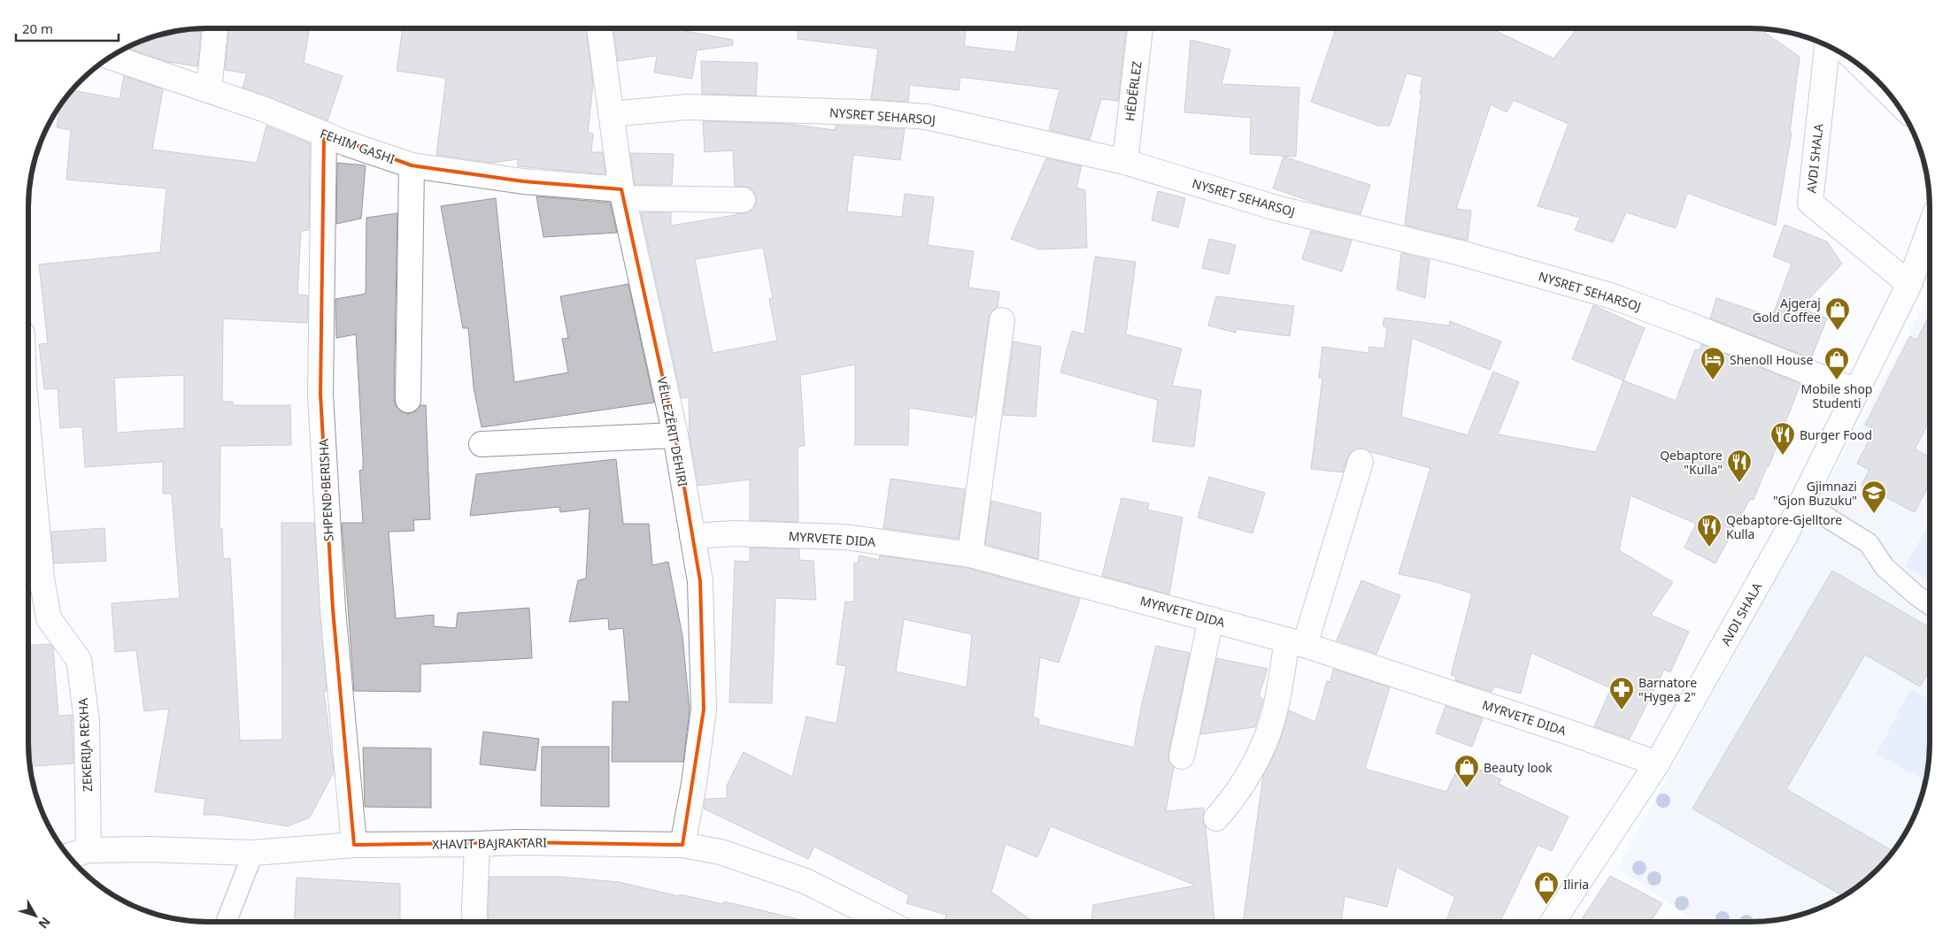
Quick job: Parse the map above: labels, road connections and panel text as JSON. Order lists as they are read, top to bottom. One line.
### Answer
{"streets":{"street":["HËDËRLEZ","NYSRET SEHARSOJ","FEHIM GASHI","AVDI SHALA","VËLLEZËRIT DEHIRI","SHPEND BERISHA","MYRVETE DIDA","ZEKERIJA REXHA","XHAVIT BAJRAKTARI"]},"crossings":[["HËDËRLEZ","NYSRET SEHARSOJ"],["NYSRET SEHARSOJ","AVDI SHALA"],["NYSRET SEHARSOJ","VËLLEZËRIT DEHIRI"],["FEHIM GASHI","VËLLEZËRIT DEHIRI"],["FEHIM GASHI","SHPEND BERISHA"],["AVDI SHALA","MYRVETE DIDA"],["VËLLEZËRIT DEHIRI","MYRVETE DIDA"],["VËLLEZËRIT DEHIRI","XHAVIT BAJRAKTARI"],["SHPEND BERISHA","XHAVIT BAJRAKTARI"],["ZEKERIJA REXHA","XHAVIT BAJRAKTARI"]],"places":{"shop":["Ajgeraj Gold Coffee","Mobile shop Studenti","Beauty look","Iliria"],"hotel":["Shenoll House"],"restaurant":["Burger Food","Qebaptore \"Kulla\"","Qebaptore-Gjelltore Kulla"],"school or university":["Gjimnazi \"Gjon Buzuku\""],"pharmacy":["Barnatore \"Hygea 2\""]},"scale_bar":"20 m","north":"bottom right"}
